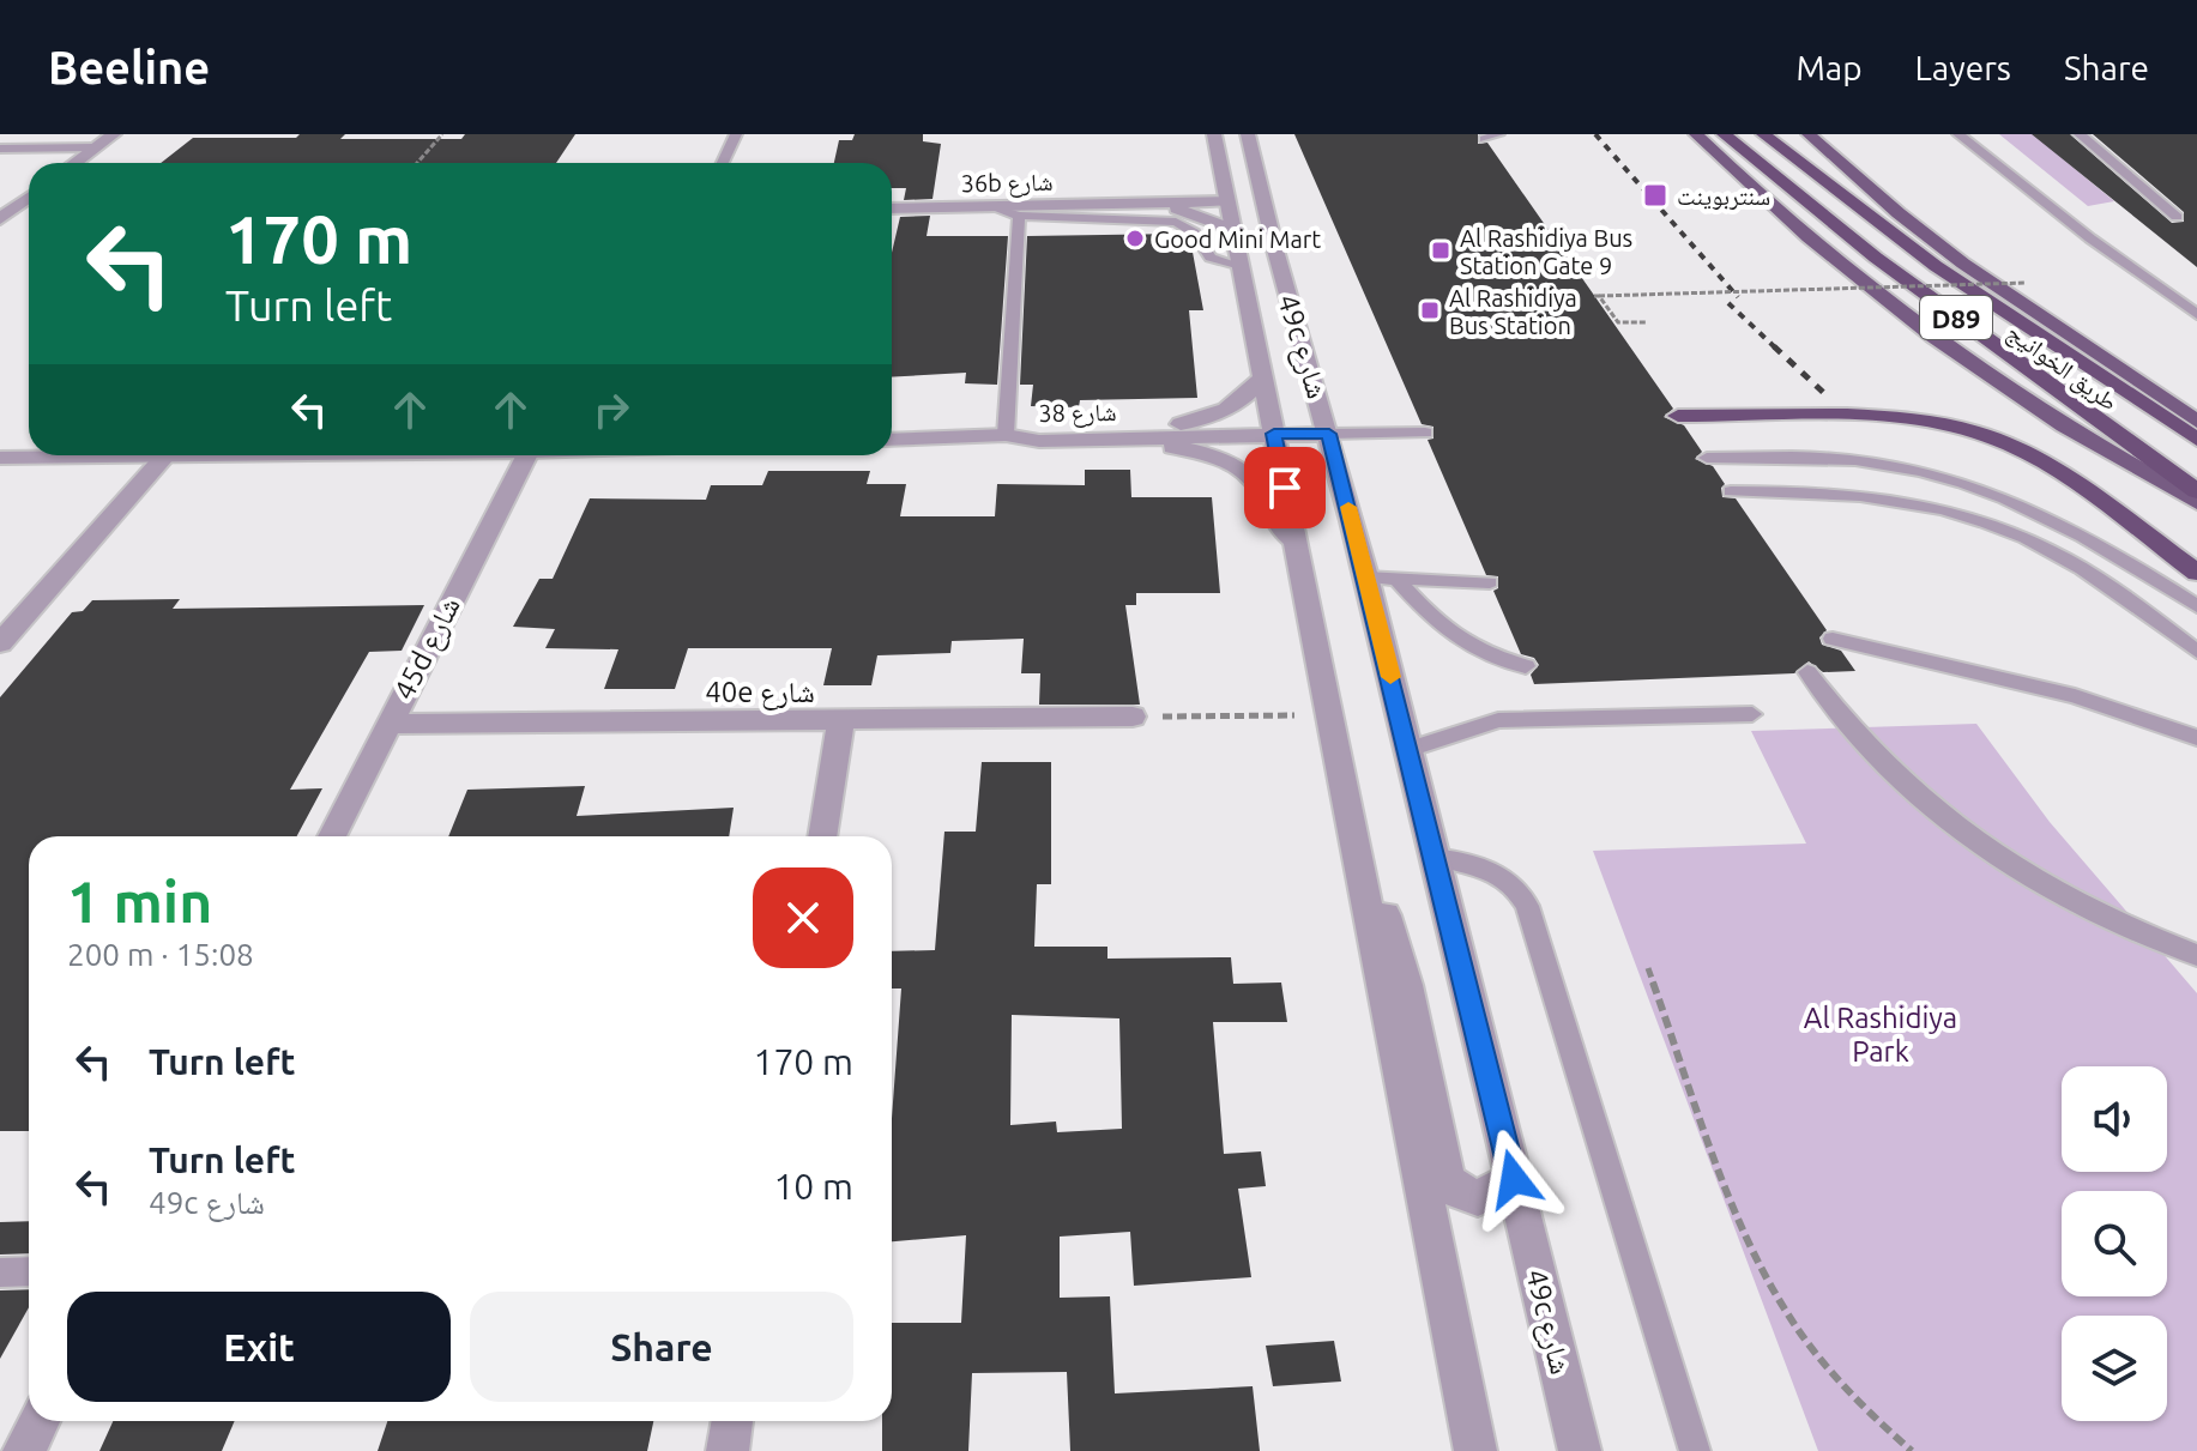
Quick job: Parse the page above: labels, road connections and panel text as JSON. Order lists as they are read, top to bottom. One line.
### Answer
{"streets":{"highway":["D89","طريق الخوانيج"],"street":["36b شارع","49c شارع","شارع 38","45d شارع","40e شارع"]},"crossings":[["36b شارع","49c شارع"],["49c شارع","شارع 38"],["45d شارع","40e شارع"]],"parks":["Al Rashidiya Park"],"places":{"transit":["سنتربوينت","Al Rashidiya Bus Station Gate 9","Al Rashidiya Bus Station"],"other":["Good Mini Mart"]},"page":{"header":"Beeline","nav":["Map","Layers","Share"],"turn":["170 m","Turn left"],"heading":["1 min","200 m · 15:08"],"list":[{"name":"Turn left","value":"170 m"},{"name":"Turn left","note":"49c شارع","value":"10 m"}],"buttons":["Exit","Share"]}}
